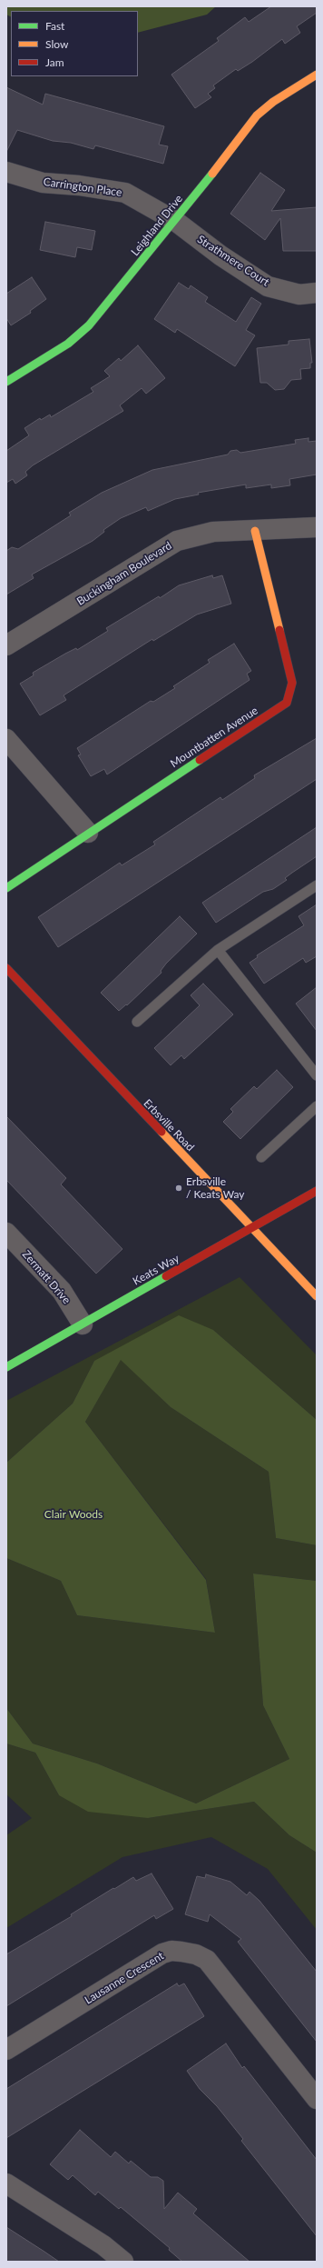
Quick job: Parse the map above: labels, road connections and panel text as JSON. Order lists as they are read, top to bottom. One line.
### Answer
{"streets":{"street":["Carrington Place","Leighland Drive","Strathmere Court","Buckingham Boulevard","Mountbatten Avenue","Erbsville Road","Keats Way","Zermatt Drive","Lausanne Crescent"]},"crossings":[["Carrington Place","Leighland Drive"],["Carrington Place","Strathmere Court"],["Leighland Drive","Strathmere Court"],["Buckingham Boulevard","Mountbatten Avenue"],["Erbsville Road","Keats Way"],["Keats Way","Zermatt Drive"]],"parks":["Clair Woods"],"places":["Erbsville / Keats Way"],"legend":["Fast","Slow","Jam"]}
